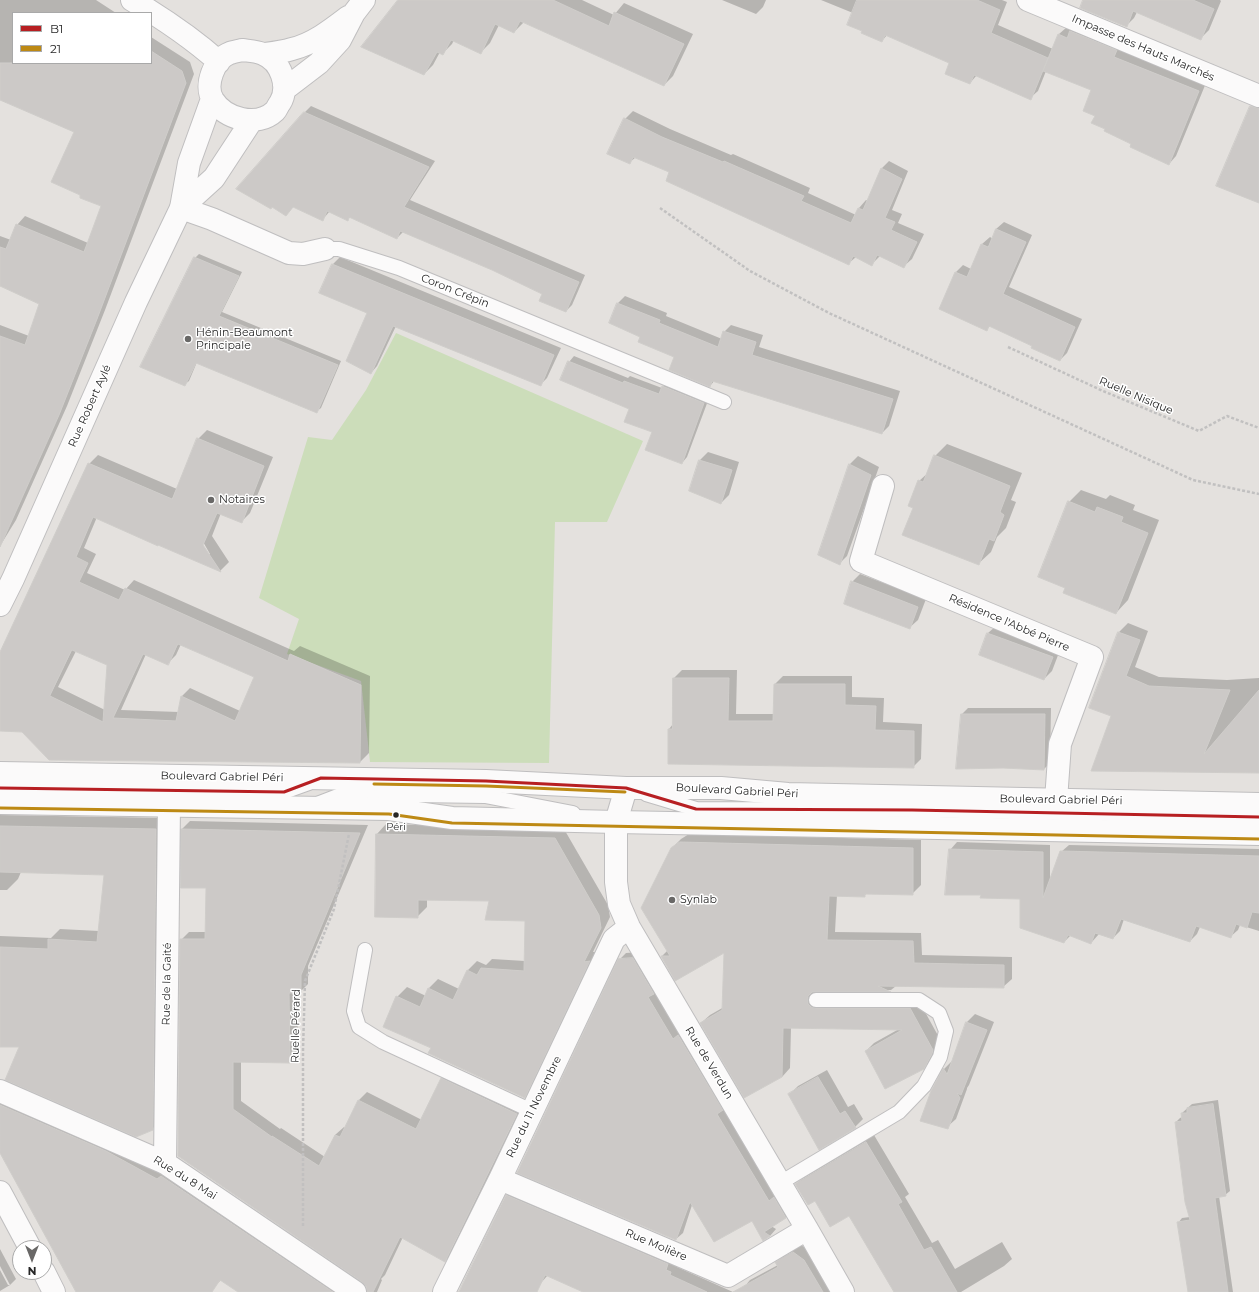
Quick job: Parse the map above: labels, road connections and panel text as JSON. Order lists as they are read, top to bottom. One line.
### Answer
{"streets":{"main road":["Impasse des Hauts Marchés","Coron Crépin","Rue Robert Aylé","Résidence l'Abbé Pierre","Boulevard Gabriel Péri","Rue de la Gaité","Rue de Verdun","Rue du 11 Novembre","Rue du 8 Mai","Rue Molière"],"path":["Ruelle Nisique","Ruelle Pérard"]},"crossings":[["Coron Crépin","Rue Robert Aylé"],["Résidence l'Abbé Pierre","Boulevard Gabriel Péri"],["Boulevard Gabriel Péri","Rue de Verdun"],["Rue de la Gaité","Rue du 8 Mai"],["Ruelle Pérard","Rue du 8 Mai"],["Rue de Verdun","Rue du 11 Novembre"],["Rue de Verdun","Rue Molière"],["Rue du 11 Novembre","Rue Molière"]],"places":["Hénin-Beaumont Principale","Notaires","Péri","Synlab"],"lines":["transit line B1","transit line 21"],"legend":["B1","21"],"north":"bottom"}
